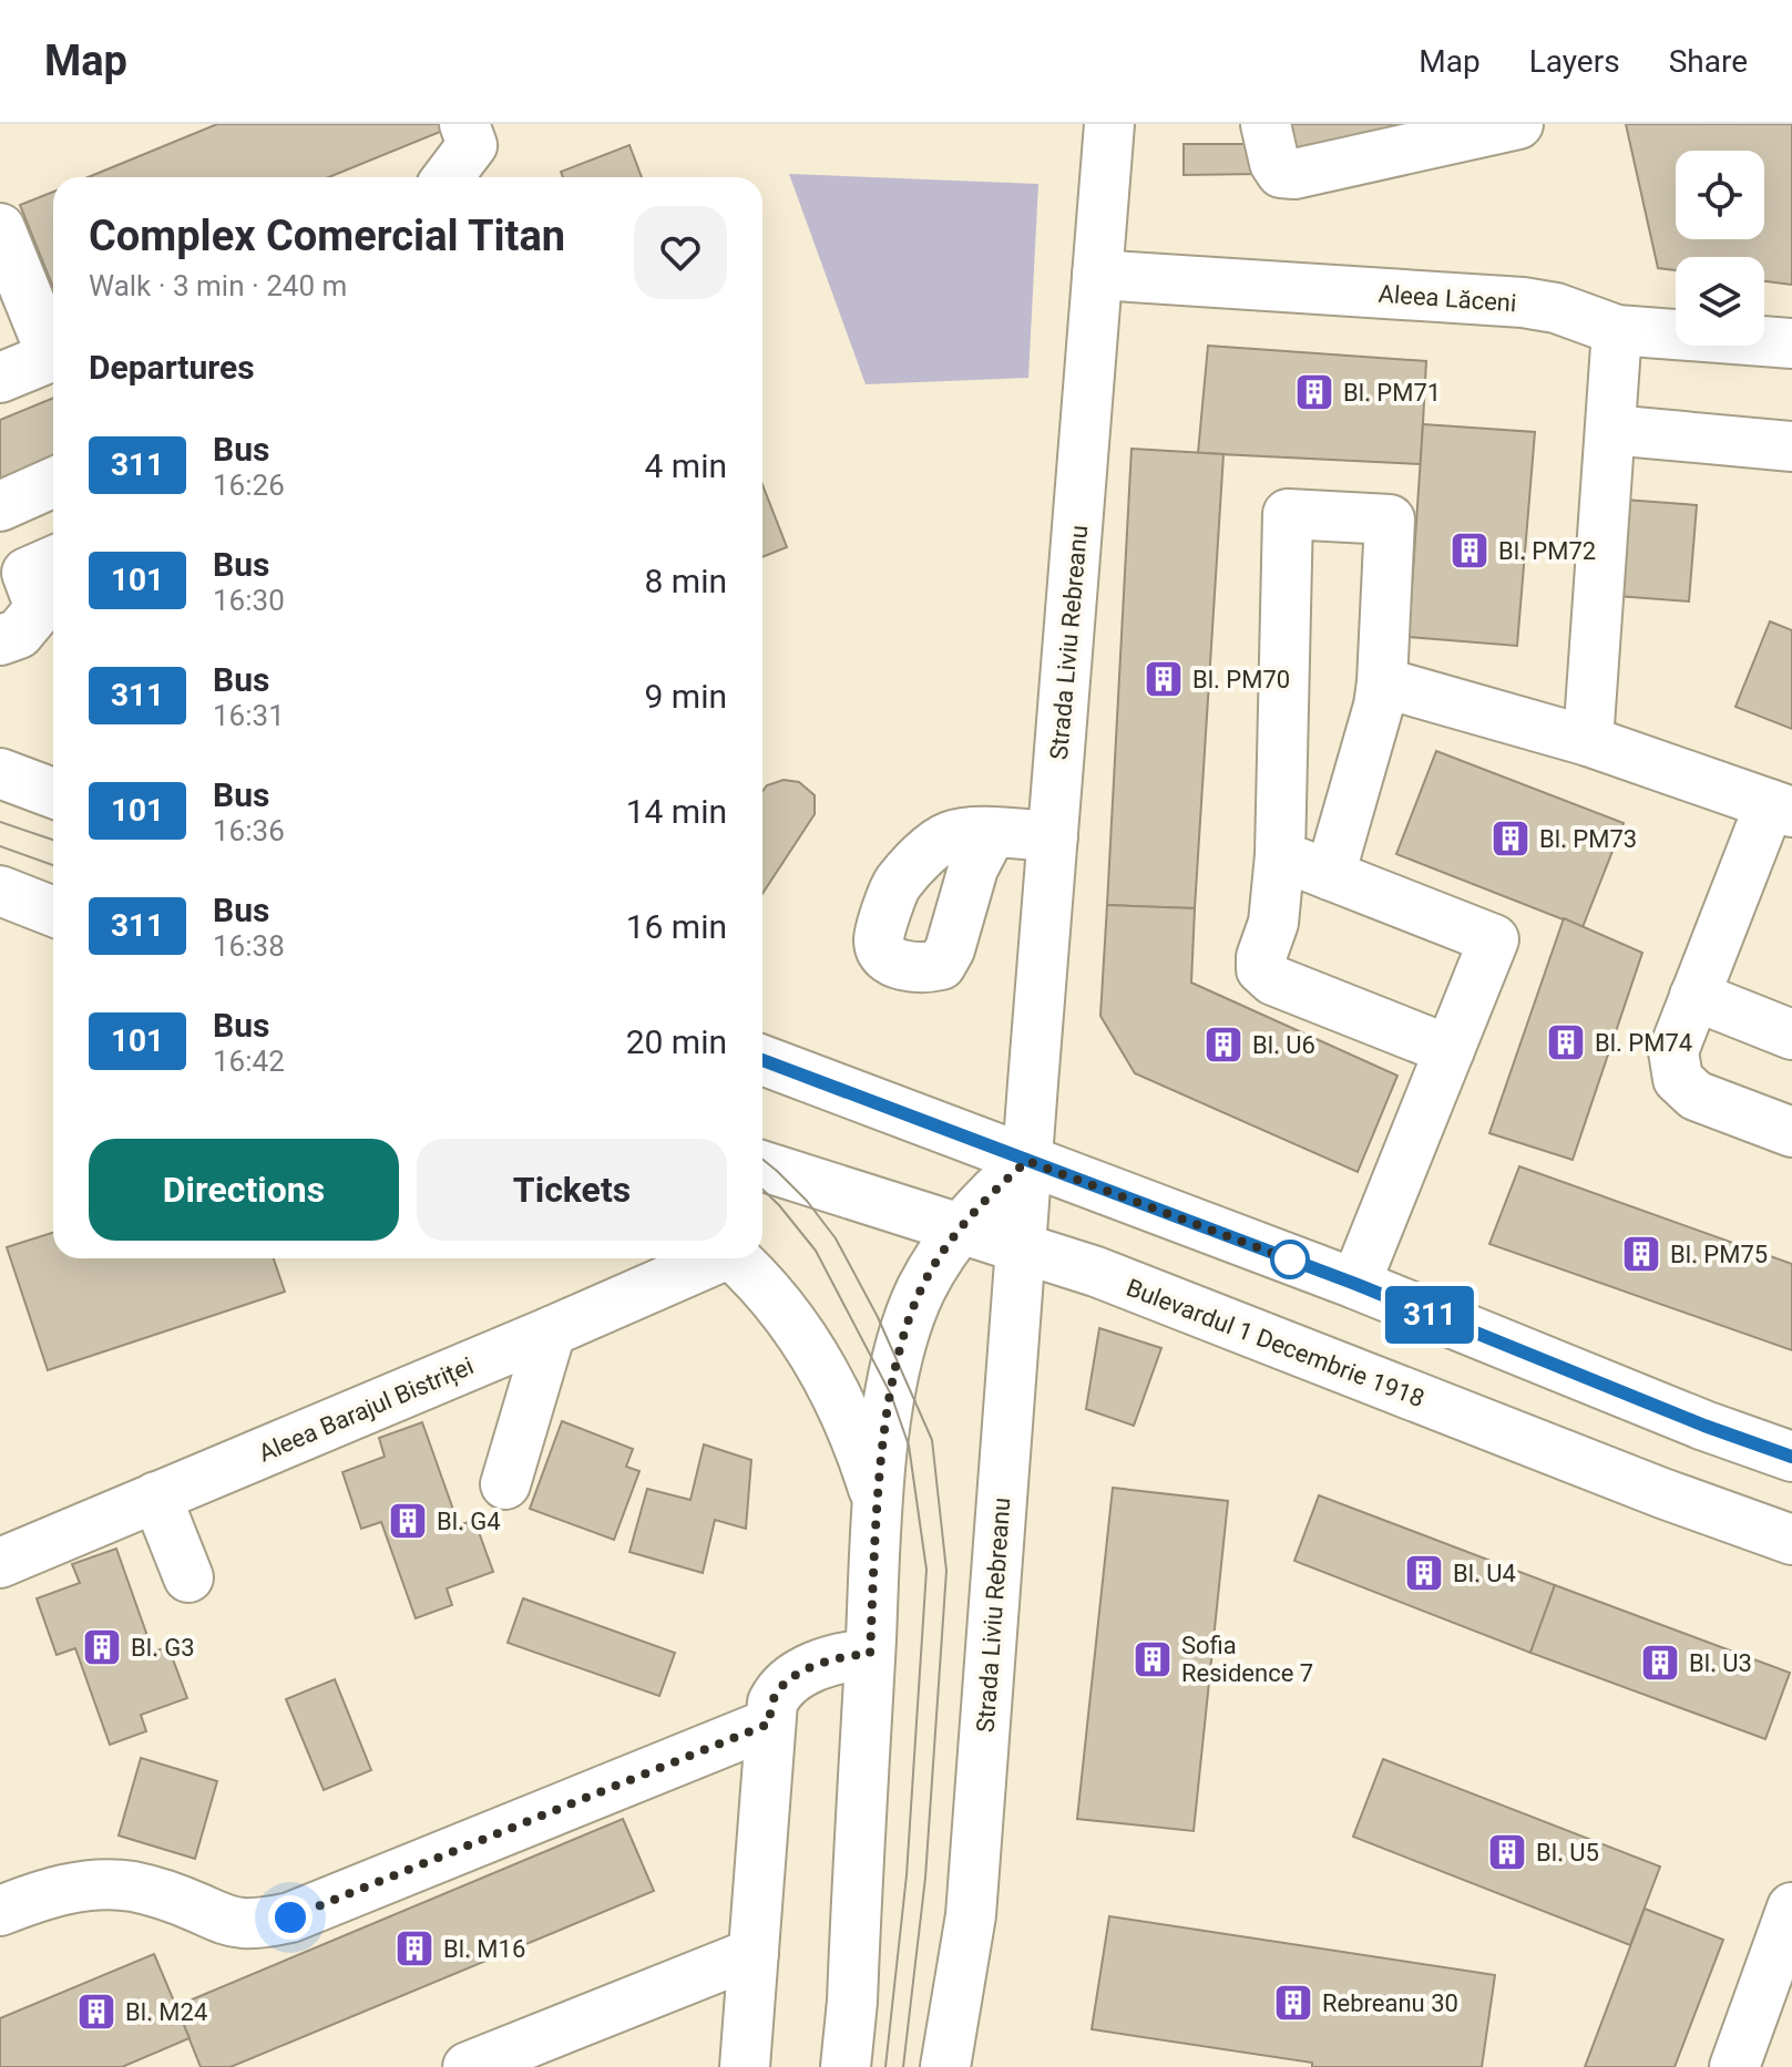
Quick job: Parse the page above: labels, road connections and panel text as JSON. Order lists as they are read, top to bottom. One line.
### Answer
{"streets":{"street":["Aleea Lăceni","Strada Liviu Rebreanu","Bulevardul 1 Decembrie 1918","Aleea Barajul Bistriței"]},"crossings":[["Aleea Lăceni","Strada Liviu Rebreanu"],["Strada Liviu Rebreanu","Bulevardul 1 Decembrie 1918"]],"places":{"building":["Bl. PM71","Bl. PM72","Bl. PM70","Bl. PM73","Bl. PM74","Bl. U6","Bl. PM75","Bl. G4","Bl. U4","Bl. G3","Sofia Residence 7","Bl. U3","Bl. U5","Bl. M16","Rebreanu 30","Bl. M24"]},"lines":["bus line 311"],"page":{"header":"Map","nav":["Map","Layers","Share"],"on_map":"311","heading":[["Complex Comercial Titan","Walk · 3 min · 240 m"],"Departures"],"list":[{"mark":"311","name":"Bus","note":"16:26","value":"4 min"},{"mark":"101","name":"Bus","note":"16:30","value":"8 min"},{"mark":"311","name":"Bus","note":"16:31","value":"9 min"},{"mark":"101","name":"Bus","note":"16:36","value":"14 min"},{"mark":"311","name":"Bus","note":"16:38","value":"16 min"},{"mark":"101","name":"Bus","note":"16:42","value":"20 min"}],"buttons":["Directions","Tickets"]}}
